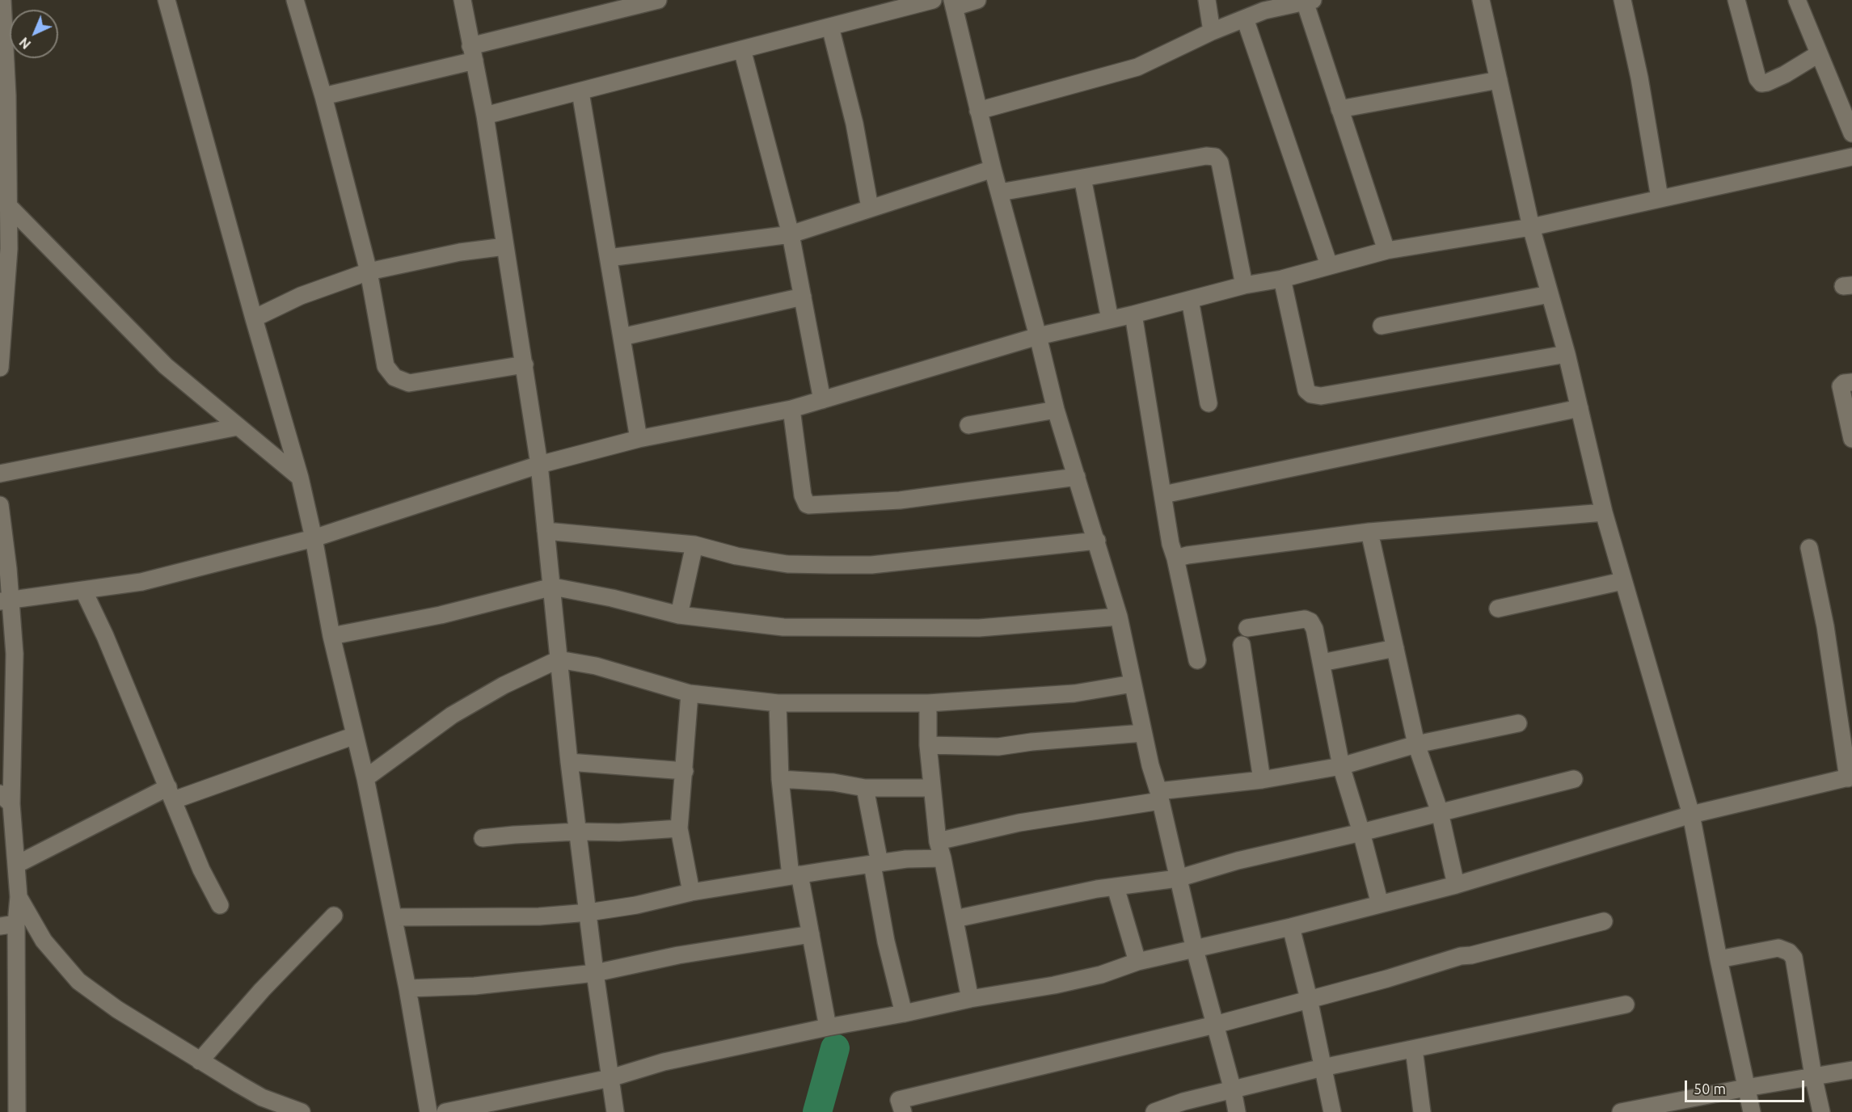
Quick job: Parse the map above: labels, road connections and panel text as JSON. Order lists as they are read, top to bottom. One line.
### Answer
{"scale_bar":"50 m","north":"bottom left"}
